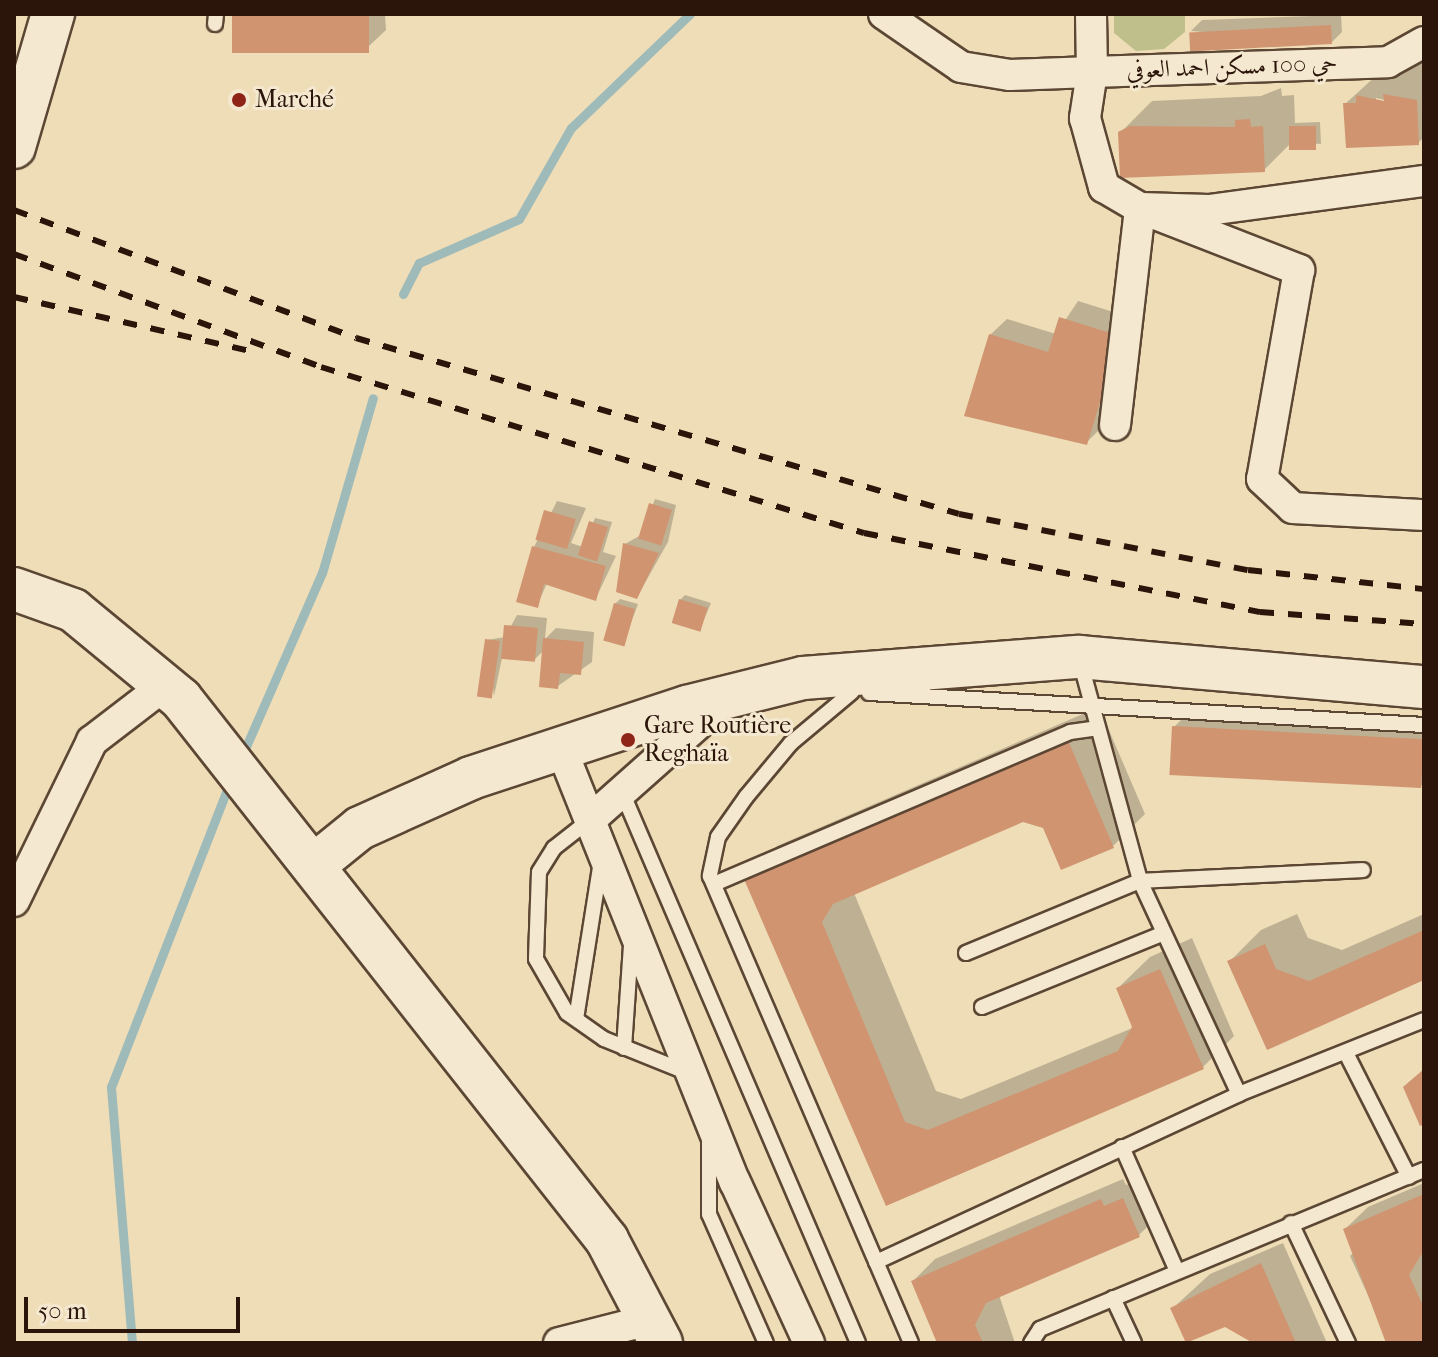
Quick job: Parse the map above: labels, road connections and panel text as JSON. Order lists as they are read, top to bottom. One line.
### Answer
{"streets":{"street":["حي 100 مسكن احمد العوفي"]},"places":["Marché","Gare Routière Reghaïa"],"scale_bar":"50 m"}
